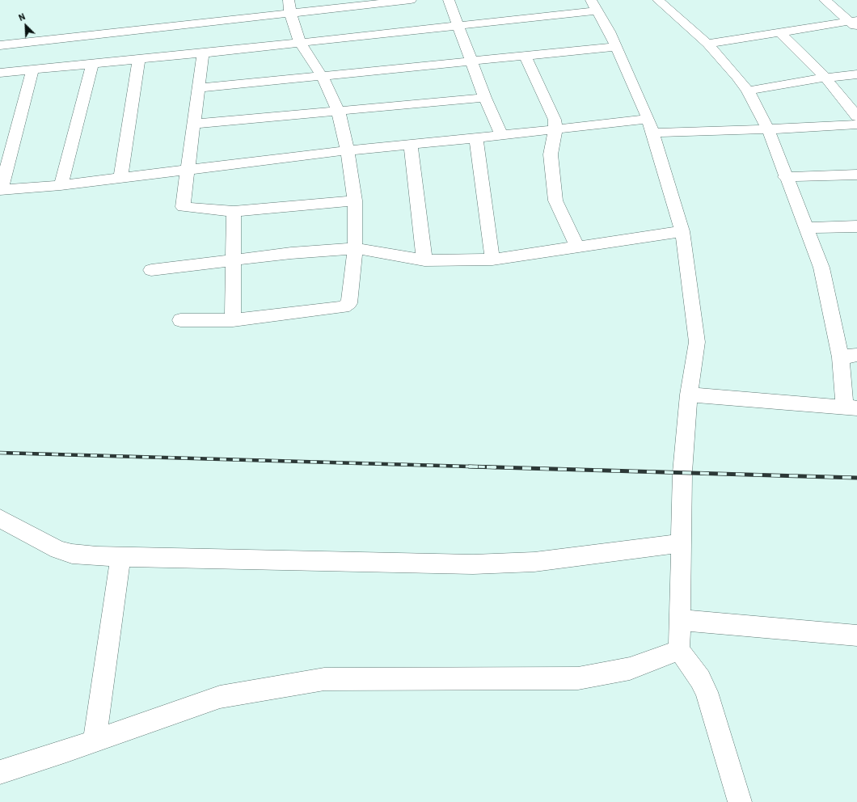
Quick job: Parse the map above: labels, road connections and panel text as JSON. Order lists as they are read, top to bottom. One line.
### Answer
{"north":"top left"}
